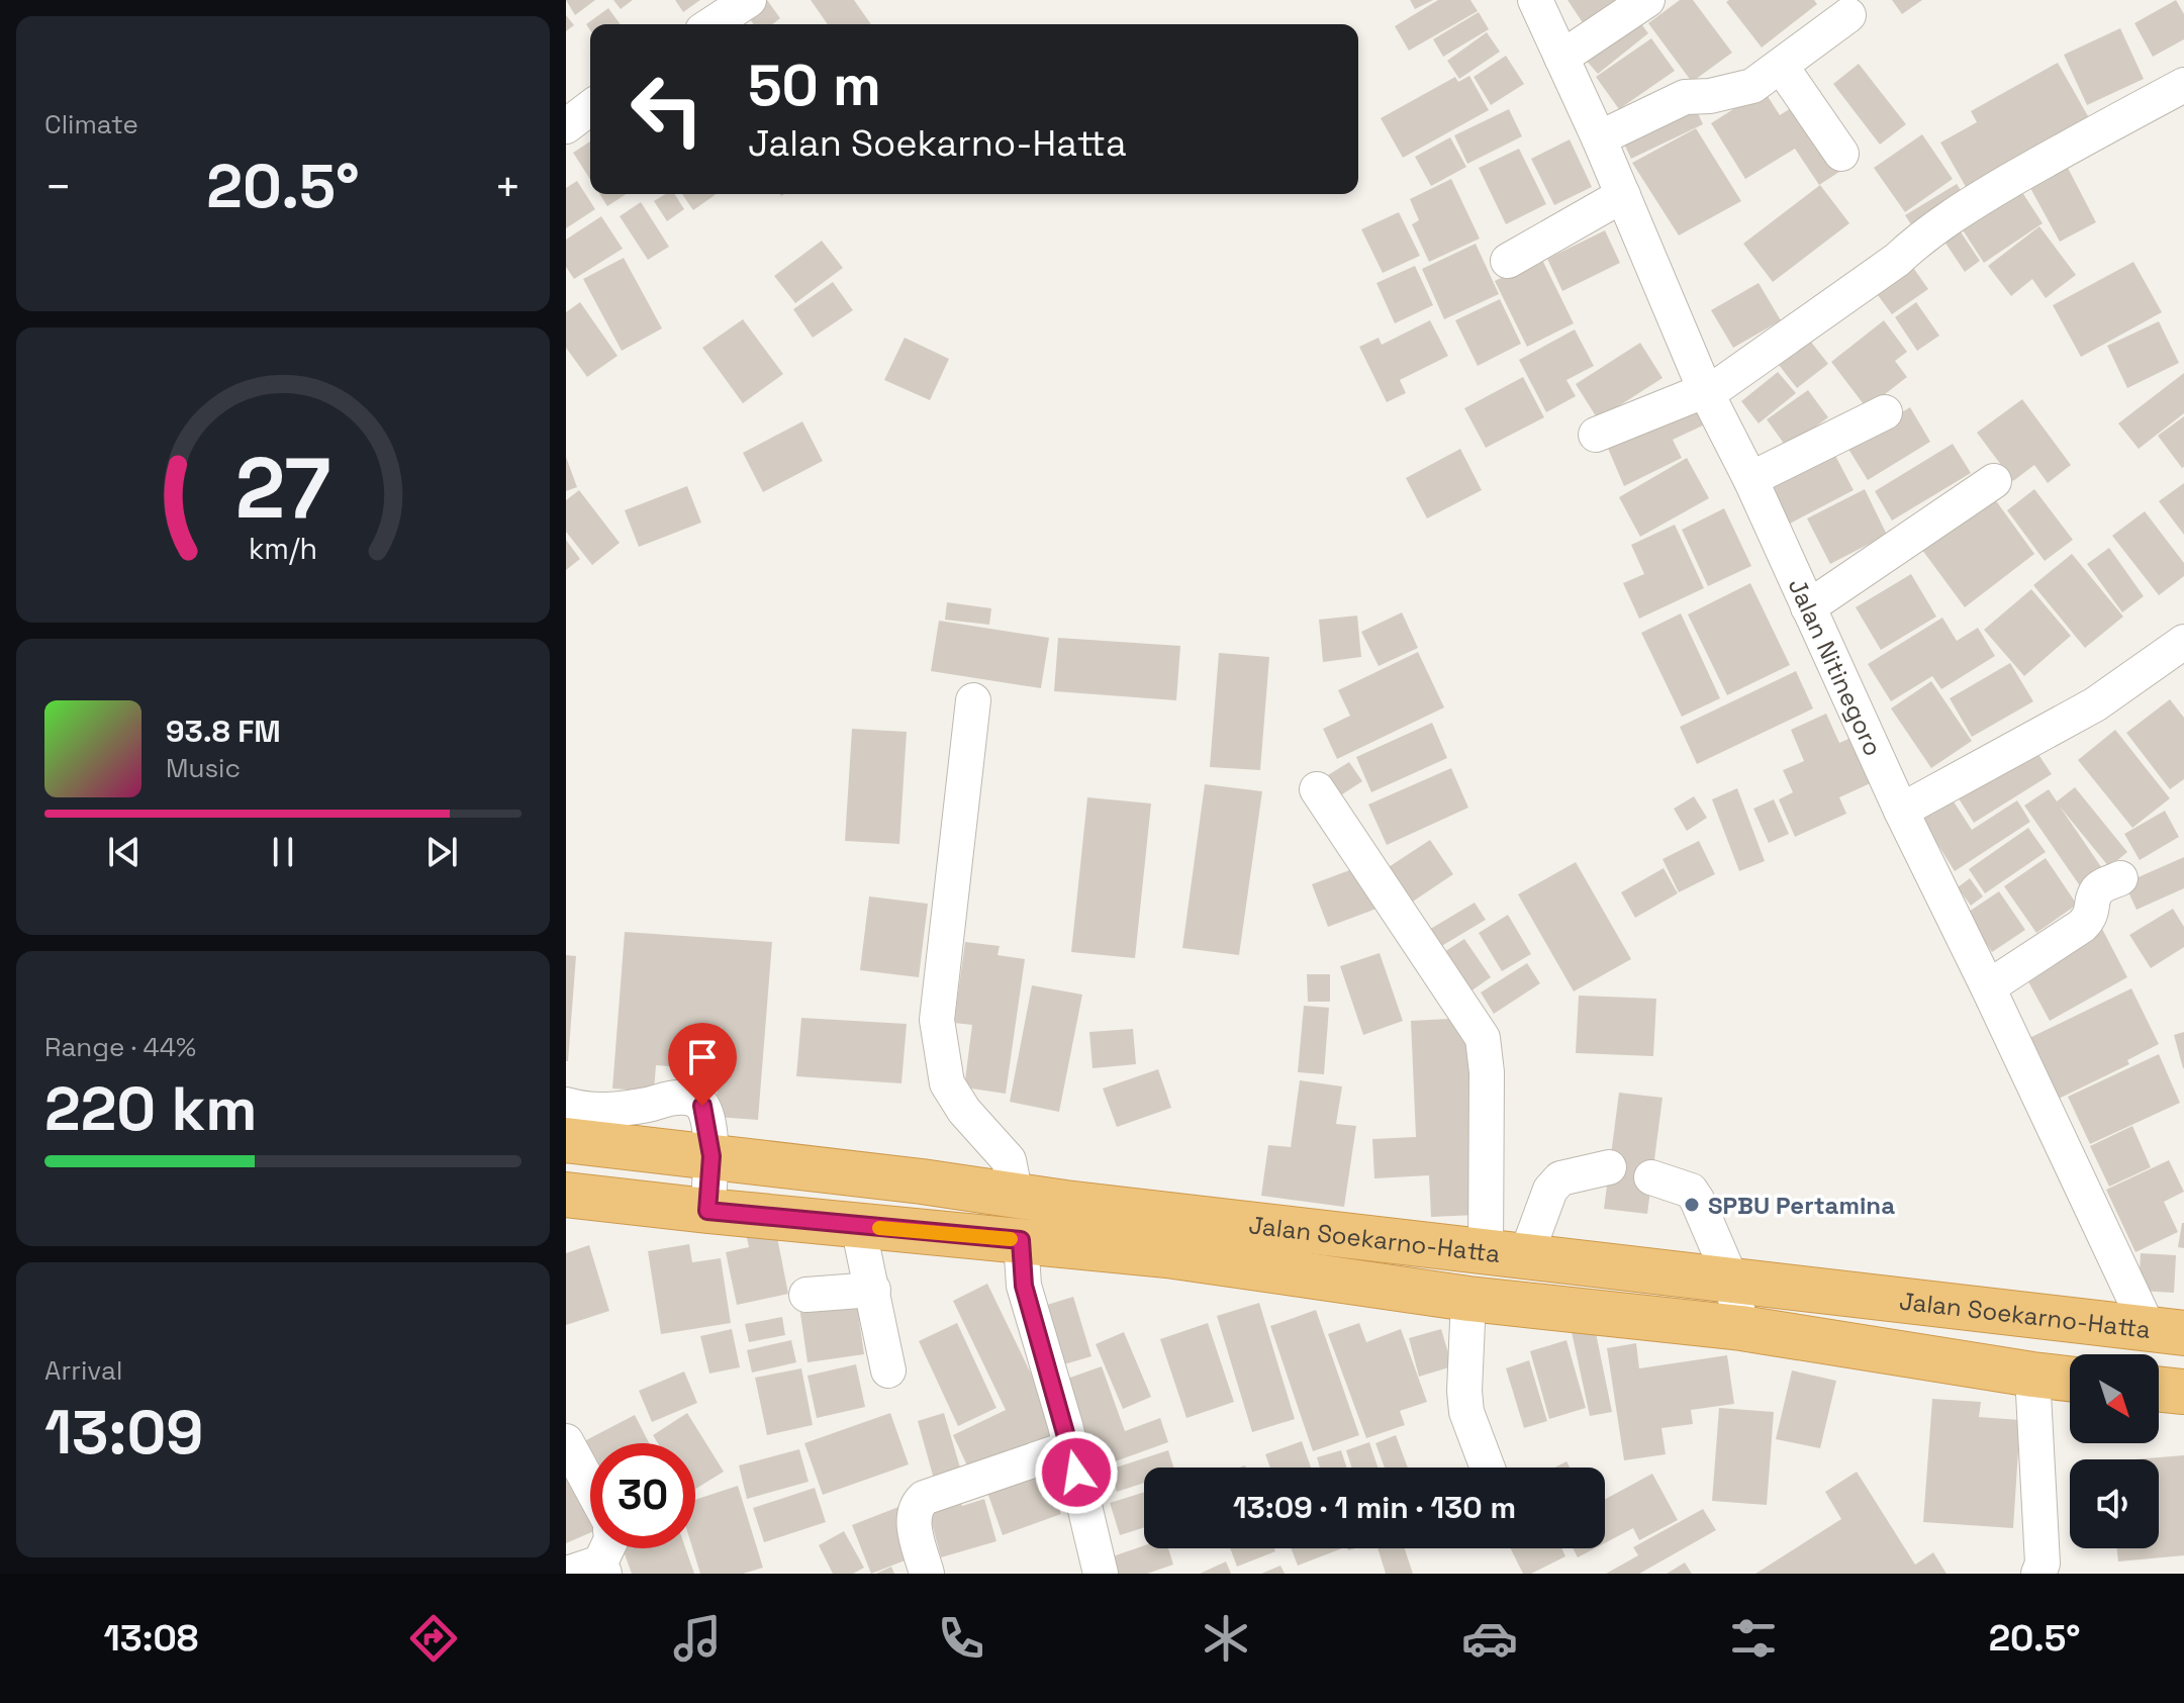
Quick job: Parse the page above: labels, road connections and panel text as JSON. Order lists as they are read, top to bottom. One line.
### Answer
{"streets":{"highway":["Jalan Soekarno-Hatta"],"street":["Jalan Nitinegoro"]},"crossings":[["Jalan Nitinegoro","Jalan Soekarno-Hatta"]],"places":["SPBU Pertamina"],"north":"bottom right","page":{"tile":["Climate",["Range · 44%","220 km"],["Arrival","13:09"]],"turn":["50 m","Jalan Soekarno-Hatta"],"heat":["−","20.5°","+"],"song":["93.8 FM","Music"],"limit":"30","trip":"13:09 · 1 min · 130 m","tabs":["13:08","20.5°"],"gauge":["27","km/h"]}}
